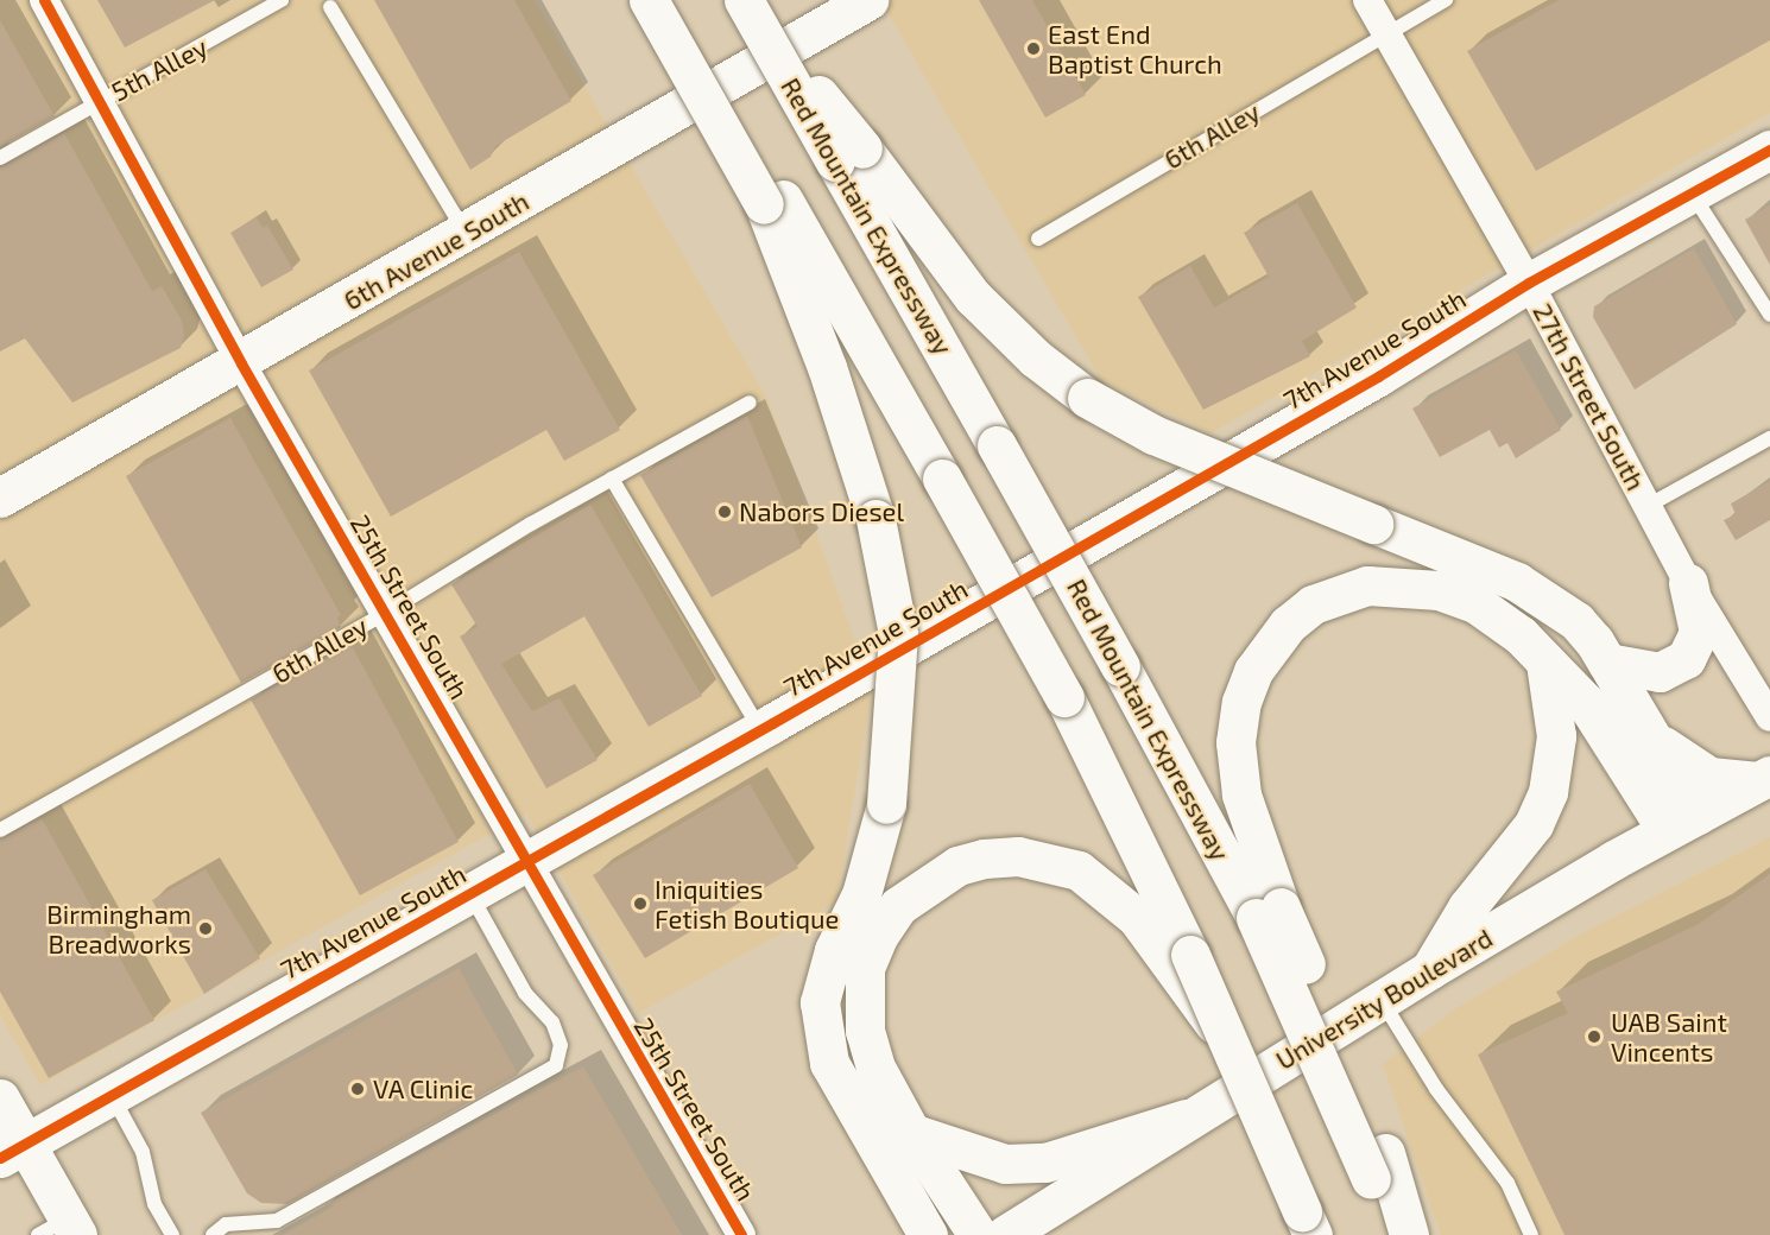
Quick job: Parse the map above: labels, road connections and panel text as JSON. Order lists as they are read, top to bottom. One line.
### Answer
{"streets":{"main road":["Red Mountain Expressway","6th Avenue South","7th Avenue South","University Boulevard"],"street":["27th Street South","25th Street South"],"lane":["5th Alley","6th Alley"]},"crossings":[["5th Alley","25th Street South"],["6th Alley","27th Street South"],["6th Alley","25th Street South"],["6th Avenue South","25th Street South"],["7th Avenue South","27th Street South"],["7th Avenue South","25th Street South"]],"places":["East End Baptist Church","Nabors Diesel","Iniquities Fetish Boutique","Birmingham Breadworks","UAB Saint Vincents","VA Clinic"]}
